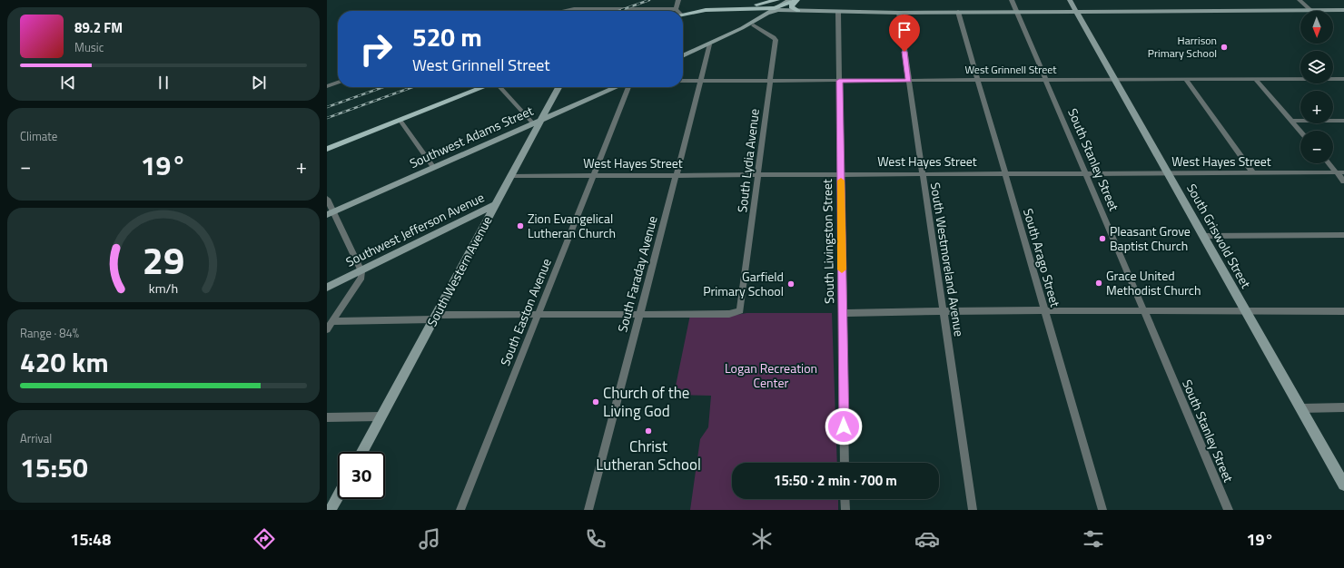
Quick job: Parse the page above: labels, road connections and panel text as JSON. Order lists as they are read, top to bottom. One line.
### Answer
{"streets":{"street":["West Grinnell Street","Southwest Adams Street","South Stanley Street","South Lydia Avenue","West Hayes Street","Southwest Jefferson Avenue","South Griswold Street","South Livingston Street","South Arago Street","South Westmoreland Avenue","South Western Avenue","South Faraday Avenue","South Easton Avenue"]},"crossings":[["West Grinnell Street","South Stanley Street"],["West Grinnell Street","South Lydia Avenue"],["West Grinnell Street","South Griswold Street"],["West Grinnell Street","South Livingston Street"],["West Grinnell Street","South Arago Street"],["West Grinnell Street","South Westmoreland Avenue"],["West Grinnell Street","South Faraday Avenue"],["Southwest Adams Street","South Western Avenue"],["South Stanley Street","West Hayes Street"],["South Lydia Avenue","West Hayes Street"],["South Lydia Avenue","South Faraday Avenue"],["West Hayes Street","South Griswold Street"],["West Hayes Street","South Livingston Street"],["West Hayes Street","South Arago Street"],["West Hayes Street","South Westmoreland Avenue"],["West Hayes Street","South Western Avenue"],["West Hayes Street","South Faraday Avenue"],["West Hayes Street","South Easton Avenue"],["Southwest Jefferson Avenue","South Western Avenue"]],"parks":["Logan Recreation Center"],"places":["Harrison Primary School","Zion Evangelical Lutheran Church","Pleasant Grove Baptist Church","Grace United Methodist Church","Garfield Primary School","Church of the Living God","Christ Lutheran School"],"north":"bottom","page":{"map_buttons":["+","−"],"turn":["520 m","West Grinnell Street"],"song":["89.2 FM","Music"],"tile":["Climate",["Range · 84%","420 km"],["Arrival","15:50"]],"heat":["−","19°","+"],"limit":"30","trip":"15:50 · 2 min · 700 m","tabs":["15:48","19°"],"gauge":["29","km/h"]}}
